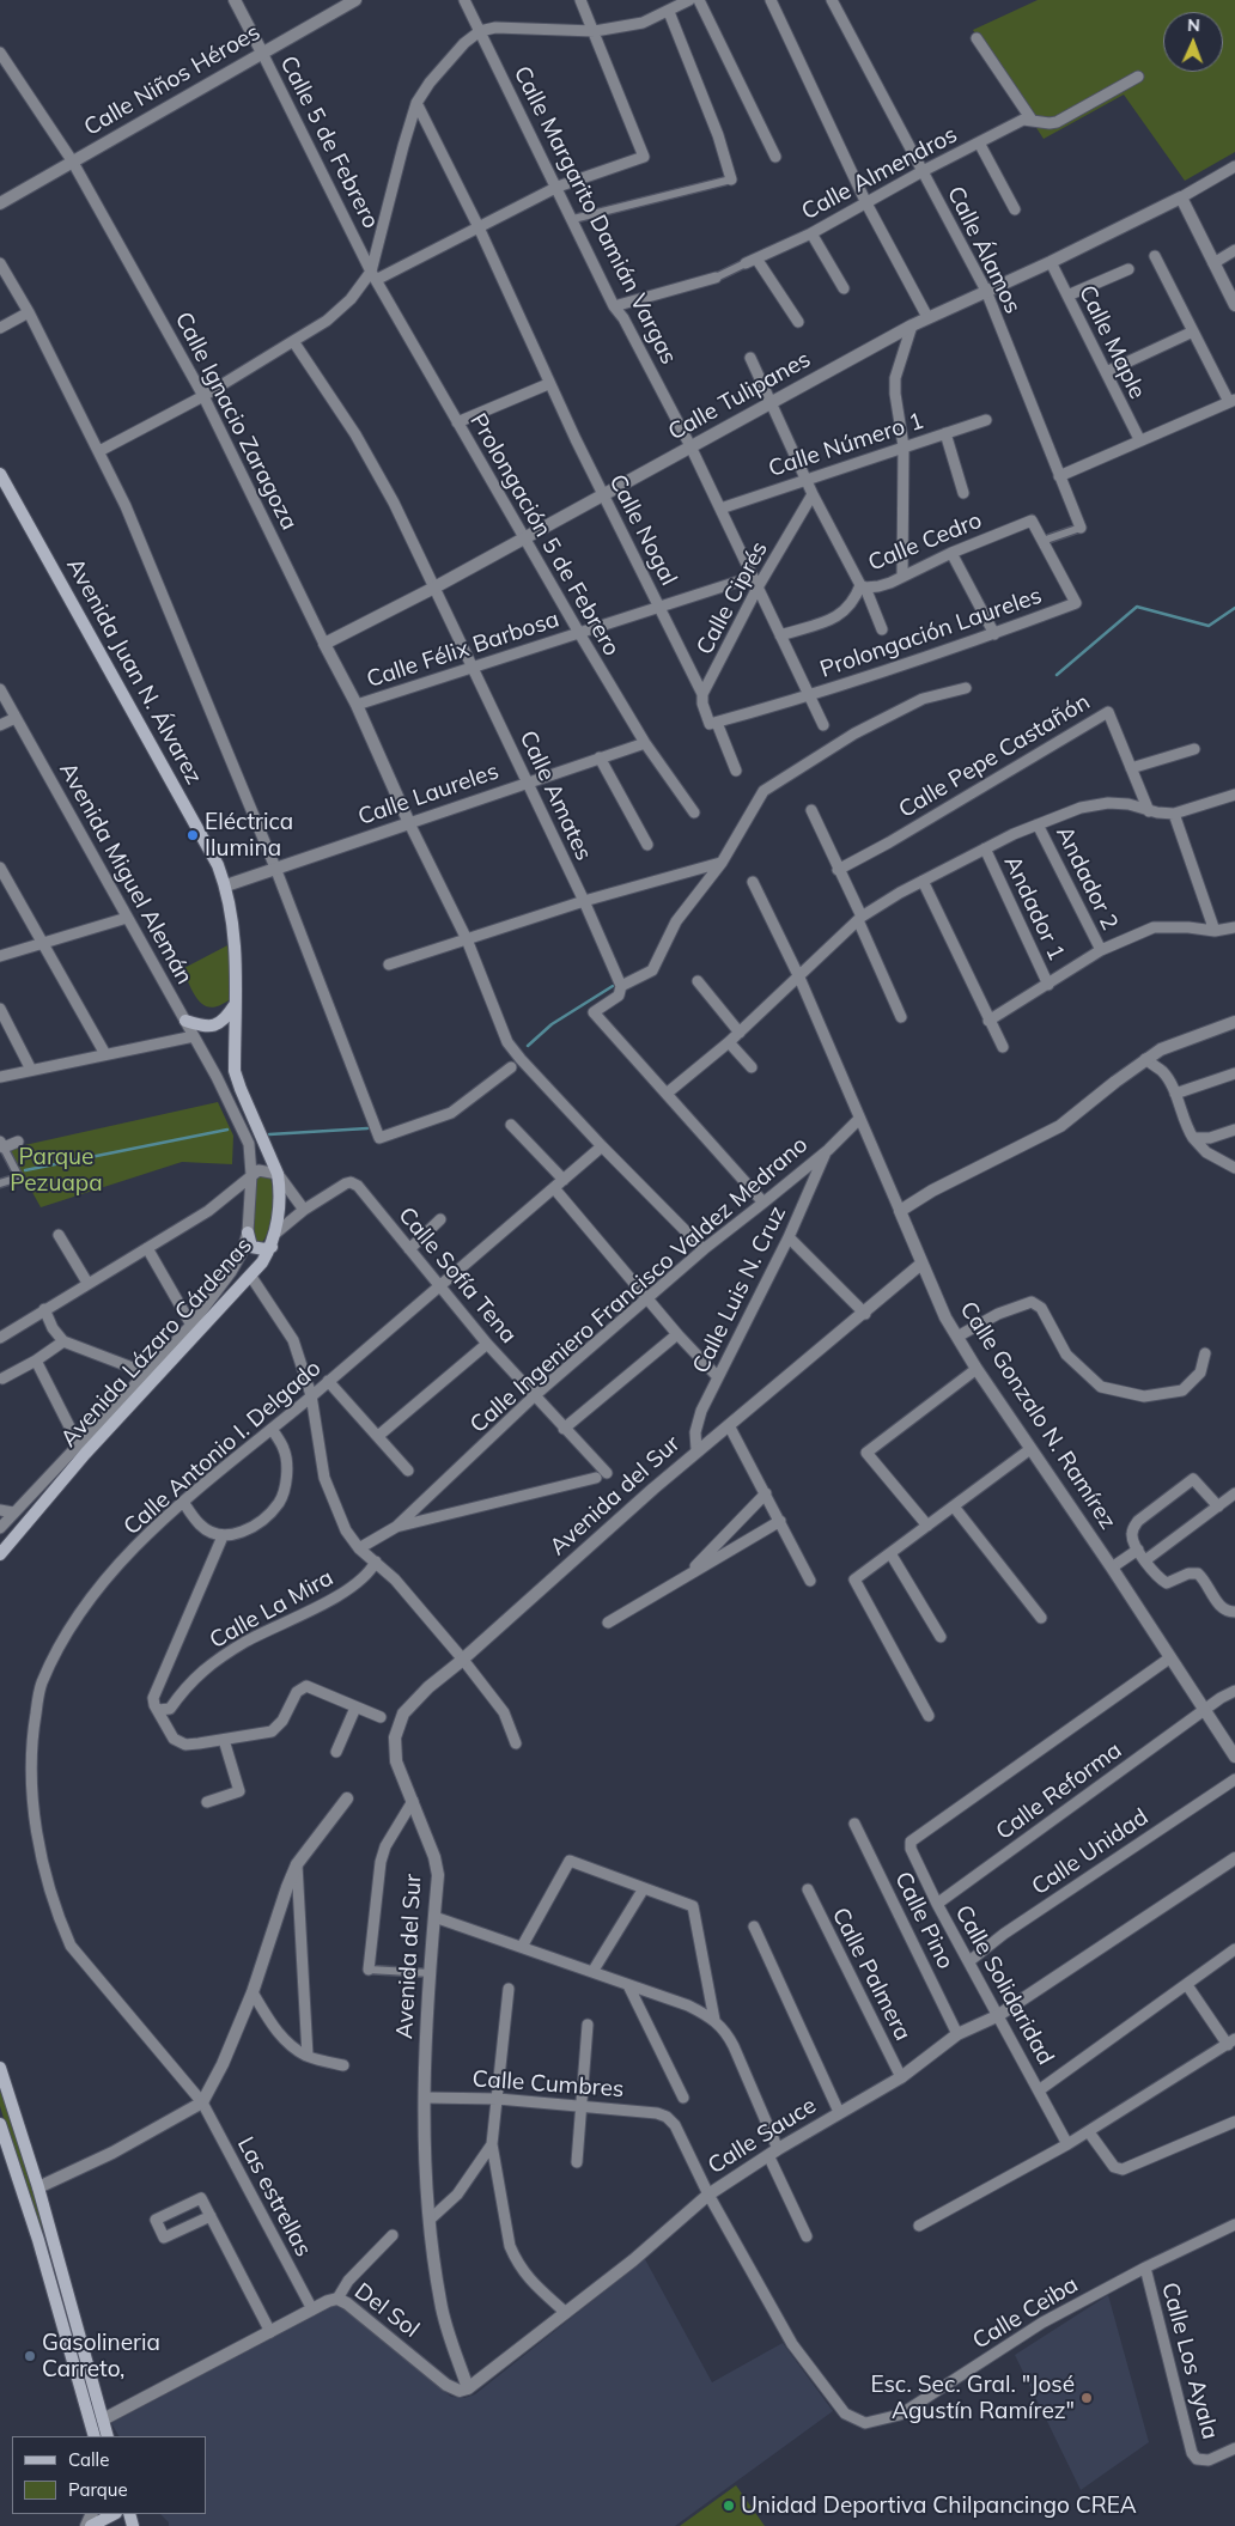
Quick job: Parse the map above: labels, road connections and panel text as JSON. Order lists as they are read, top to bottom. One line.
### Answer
{"streets":{"main road":["Avenida Juan N. Álvarez","Avenida Lázaro Cárdenas"],"street":["Calle Niños Héroes","Calle 5 de Febrero","Calle Almendros","Calle Margarito Damián Vargas","Calle Álamos","Calle Maple","Calle Tulipanes","Calle Ignacio Zaragoza","Calle Número 1","Calle Nogal","Prolongación 5 de Febrero","Calle Cedro","Calle Ciprés","Prolongación Laureles","Calle Félix Barbosa","Calle Pepe Castañón","Calle Laureles","Calle Amates","Avenida Miguel Alemán","Andador 2","Andador 1","Calle Sofía Tena","Calle Ingeniero Francisco Valdez Medrano","Calle Luis N. Cruz","Calle Gonzalo N. Ramírez","Calle Antonio I. Delgado","Avenida del Sur","Calle La Mira","Calle Reforma","Calle Unidad","Calle Pino","Calle Palmera","Calle Solidaridad","Calle Cumbres","Calle Sauce","Las estrellas","Del Sol","Calle Ceiba","Calle Los Ayala"]},"crossings":[["Calle Niños Héroes","Calle 5 de Febrero"],["Calle Niños Héroes","Calle Ignacio Zaragoza"],["Calle 5 de Febrero","Prolongación 5 de Febrero"],["Calle Almendros","Calle Álamos"],["Calle Margarito Damián Vargas","Calle Tulipanes"],["Calle Margarito Damián Vargas","Calle Número 1"],["Calle Margarito Damián Vargas","Calle Cedro"],["Calle Margarito Damián Vargas","Calle Ciprés"],["Calle Margarito Damián Vargas","Prolongación Laureles"],["Calle Margarito Damián Vargas","Calle Félix Barbosa"],["Calle Álamos","Calle Tulipanes"],["Calle Maple","Calle Tulipanes"],["Calle Tulipanes","Calle Ignacio Zaragoza"],["Calle Tulipanes","Calle Nogal"],["Calle Tulipanes","Prolongación 5 de Febrero"],["Calle Tulipanes","Calle Amates"],["Calle Ignacio Zaragoza","Calle Félix Barbosa"],["Calle Ignacio Zaragoza","Calle Laureles"],["Calle Nogal","Calle Ciprés"],["Calle Nogal","Calle Félix Barbosa"],["Prolongación 5 de Febrero","Calle Félix Barbosa"],["Prolongación 5 de Febrero","Calle Laureles"],["Calle Cedro","Prolongación Laureles"],["Calle Ciprés","Calle Félix Barbosa"],["Calle Félix Barbosa","Calle Amates"],["Avenida Juan N. Álvarez","Calle Laureles"],["Avenida Juan N. Álvarez","Avenida Lázaro Cárdenas"],["Calle Laureles","Calle Amates"],["Avenida Miguel Alemán","Avenida Lázaro Cárdenas"],["Calle Sofía Tena","Calle Ingeniero Francisco Valdez Medrano"],["Calle Sofía Tena","Calle Antonio I. Delgado"],["Calle Ingeniero Francisco Valdez Medrano","Calle Luis N. Cruz"],["Calle Ingeniero Francisco Valdez Medrano","Calle Gonzalo N. Ramírez"],["Calle Luis N. Cruz","Avenida del Sur"],["Calle Gonzalo N. Ramírez","Avenida del Sur"],["Calle Gonzalo N. Ramírez","Calle Reforma"],["Calle Gonzalo N. Ramírez","Calle Solidaridad"],["Calle Antonio I. Delgado","Las estrellas"],["Avenida del Sur","Calle Cumbres"],["Avenida del Sur","Del Sol"],["Calle Reforma","Calle Solidaridad"],["Calle Unidad","Calle Solidaridad"],["Calle Pino","Calle Sauce"],["Calle Palmera","Calle Sauce"],["Calle Solidaridad","Calle Sauce"],["Calle Cumbres","Calle Ceiba"],["Calle Sauce","Calle Ceiba"],["Las estrellas","Del Sol"],["Calle Ceiba","Calle Los Ayala"]],"parks":["Parque Pezuapa"],"places":["Eléctrica Ilumina","Gasolineria Carreto,","Esc. Sec. Gral. \"José Agustín Ramírez\"","Unidad Deportiva Chilpancingo CREA"],"legend":["Calle","Parque"],"north":"top"}
